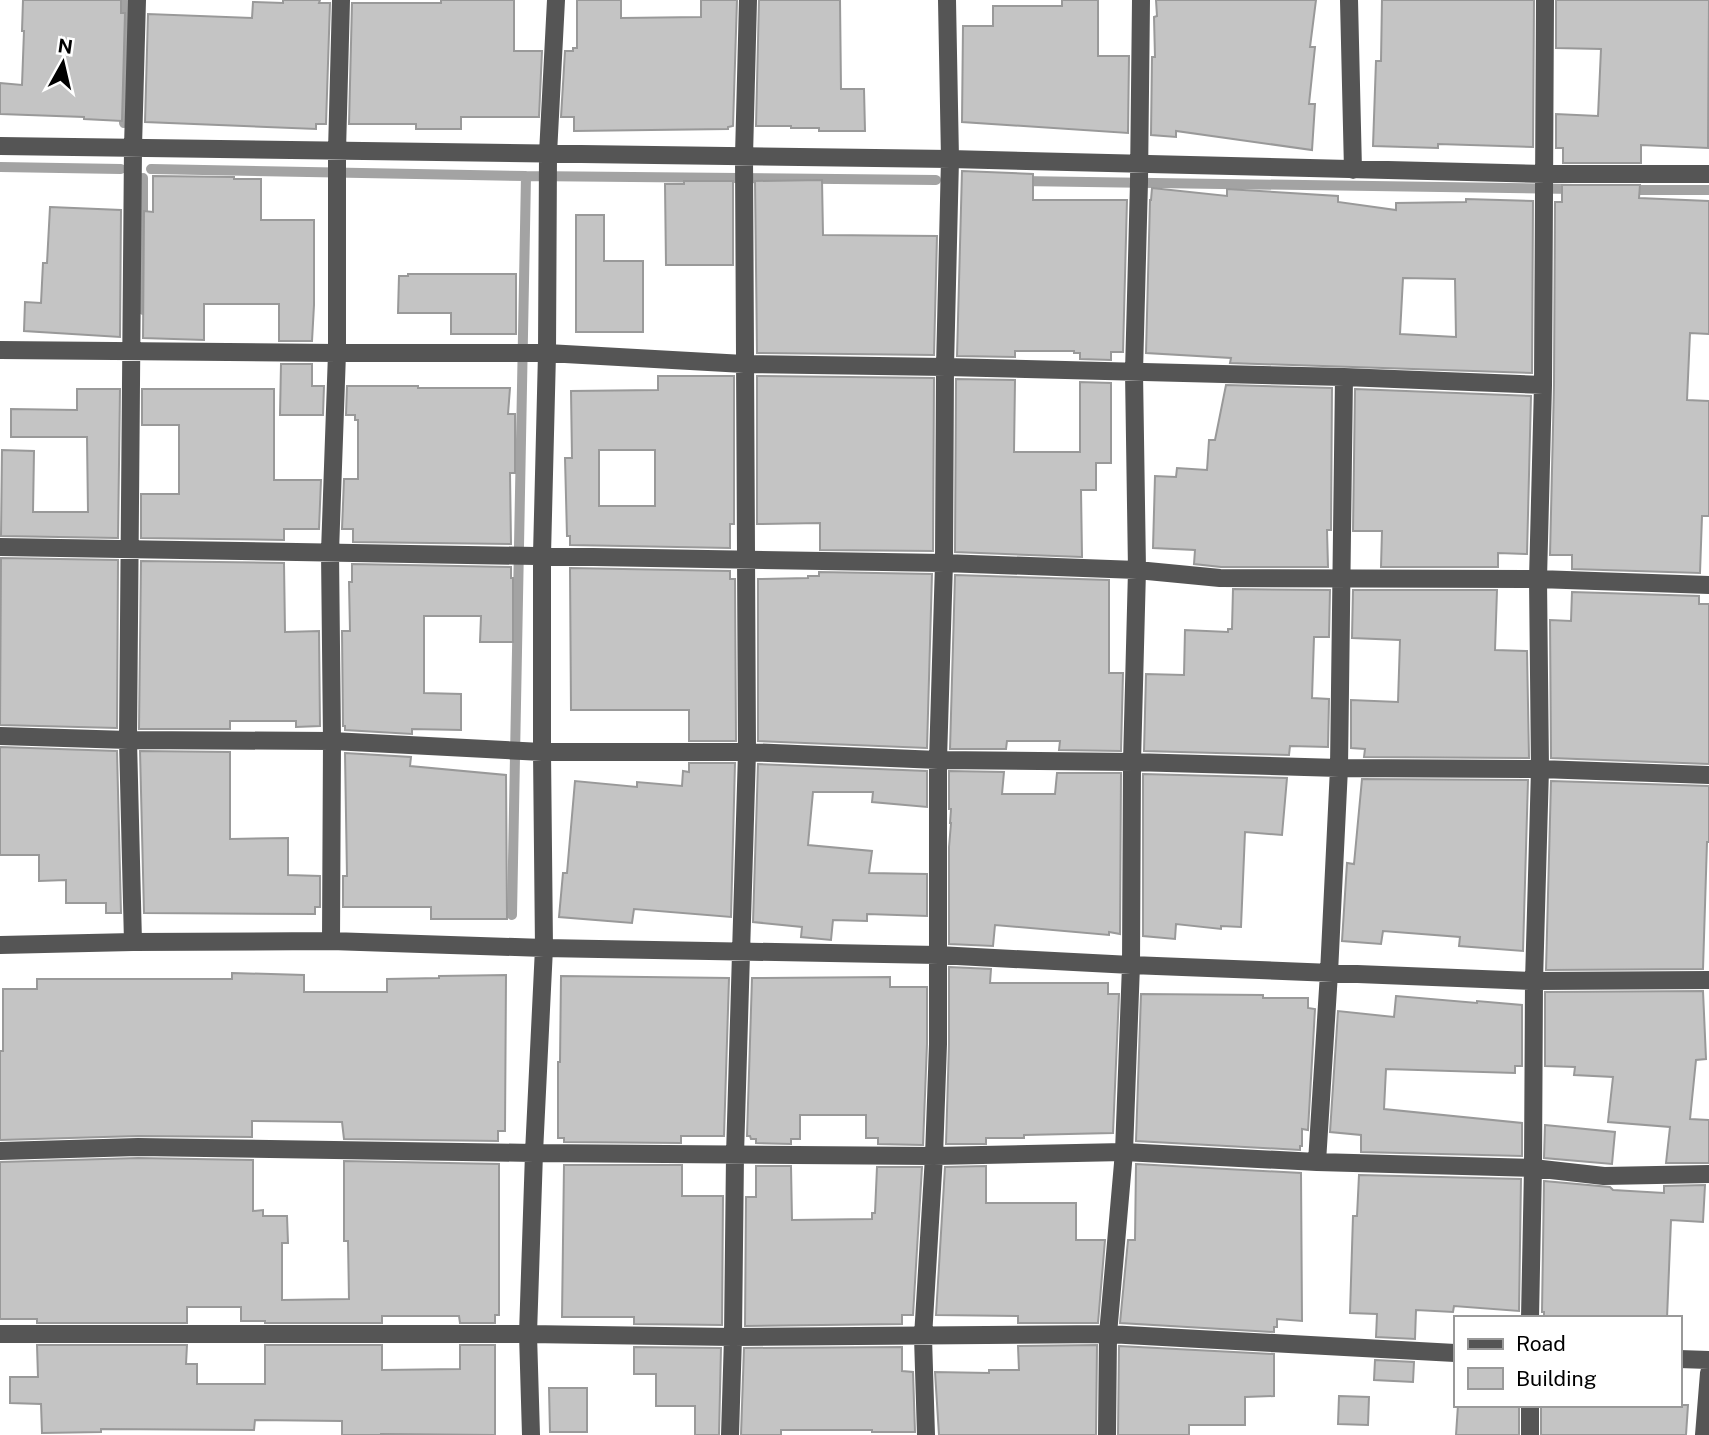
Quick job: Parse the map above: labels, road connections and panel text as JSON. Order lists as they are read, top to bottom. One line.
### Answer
{"legend":["Road","Building"],"north":"top"}
